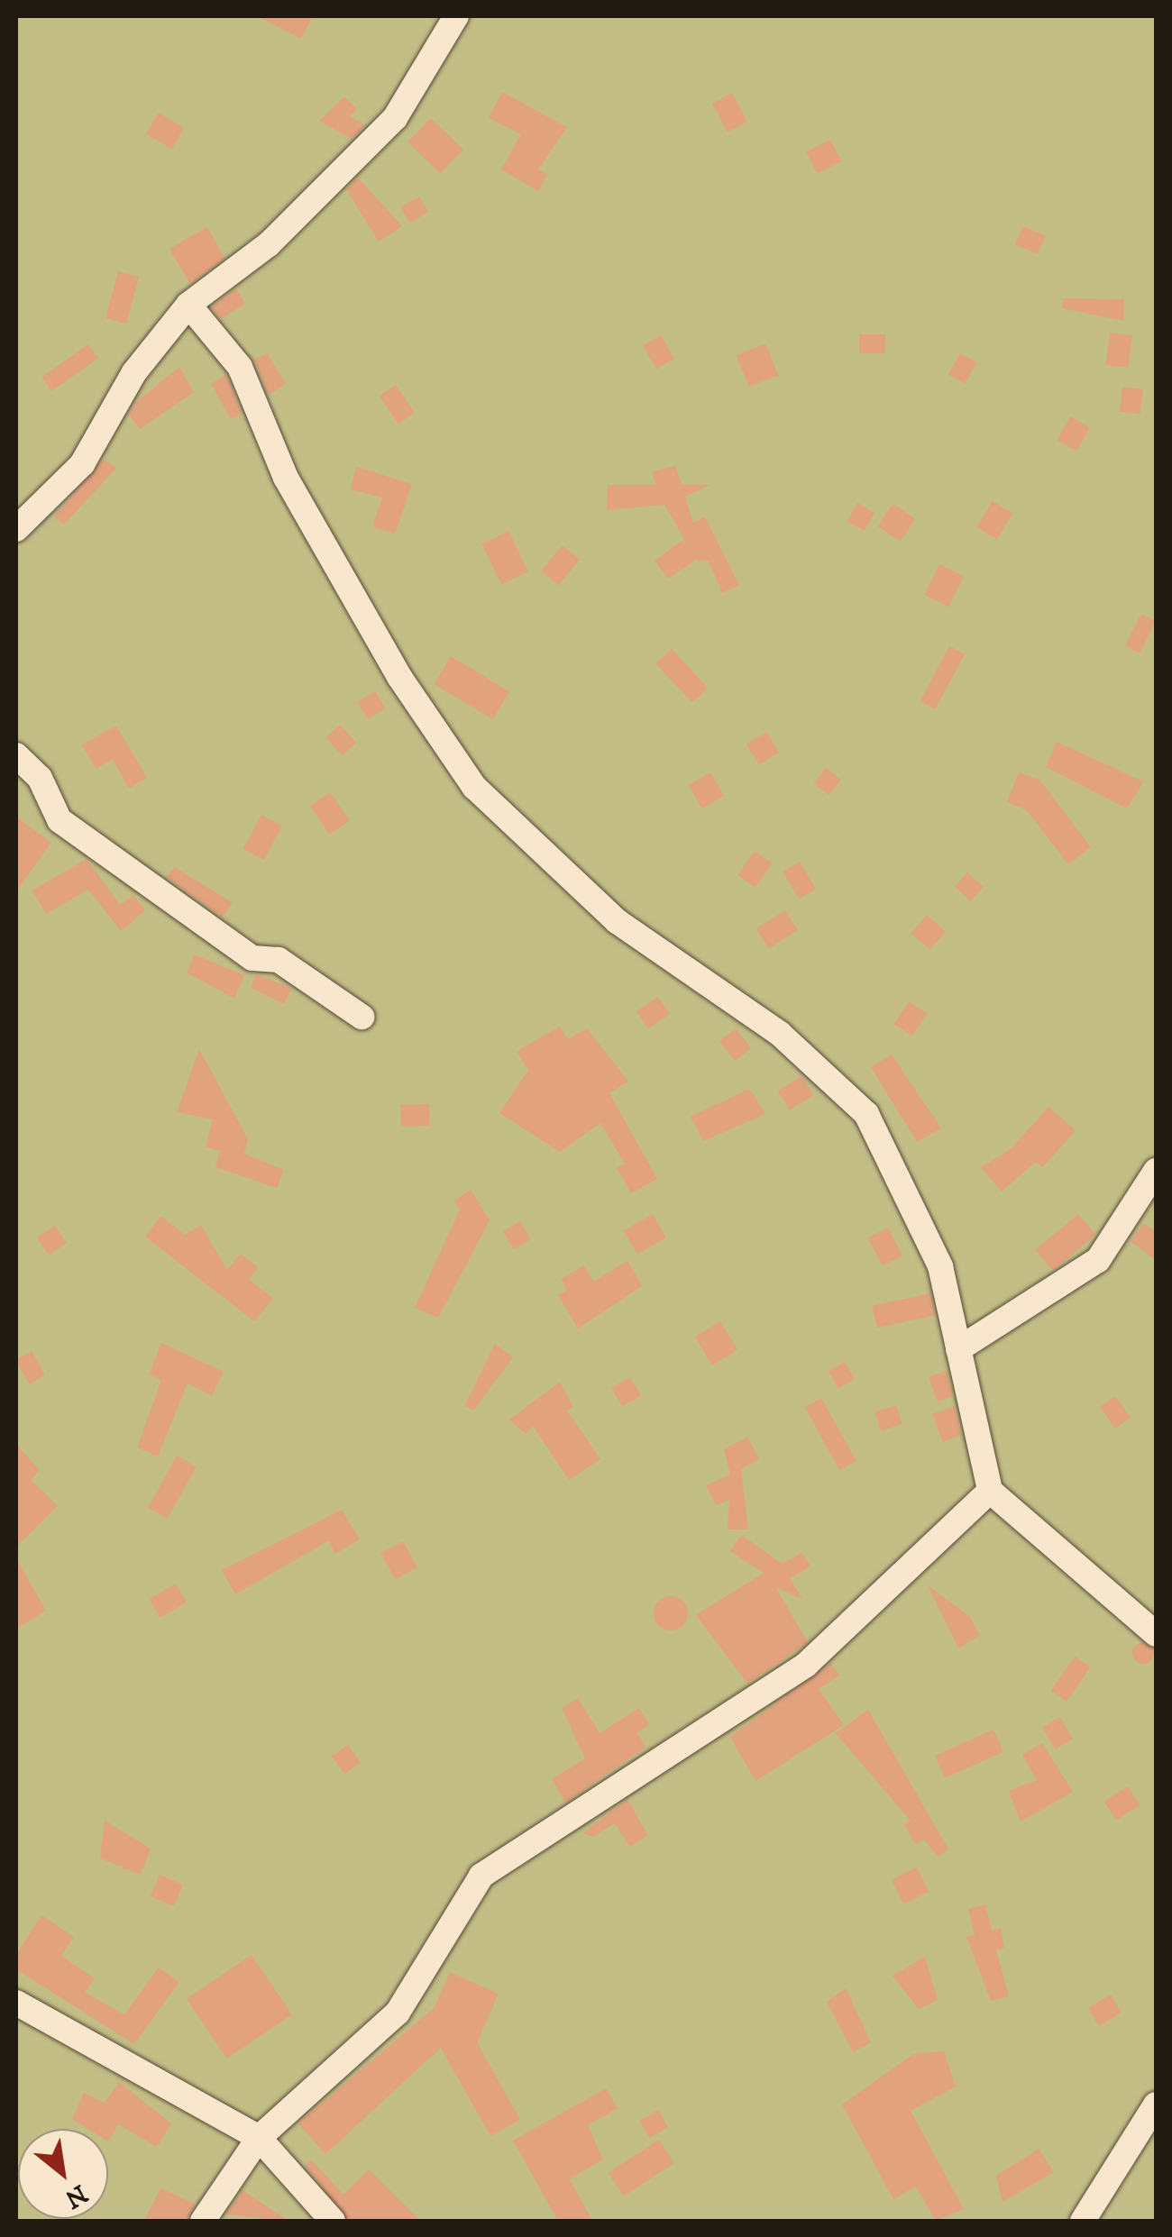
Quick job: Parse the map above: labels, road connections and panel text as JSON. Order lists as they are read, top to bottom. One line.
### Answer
{"north":"bottom right"}
